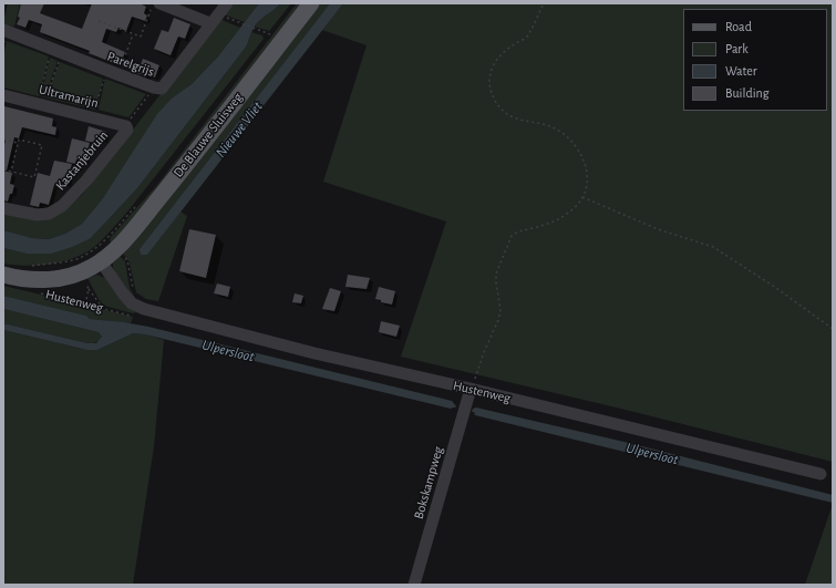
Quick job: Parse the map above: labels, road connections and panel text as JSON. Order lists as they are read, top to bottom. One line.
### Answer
{"streets":{"main road":["De Blauwe Sluisweg","Hustenweg"],"street":["Parelgrijs","Ultramarijn","Kastanjebruin","Bokskampweg"]},"crossings":[["Ultramarijn","Kastanjebruin"],["De Blauwe Sluisweg","Hustenweg"],["Hustenweg","Bokskampweg"]],"water":["Nieuwe Vliet","Ulpersloot"],"legend":["Road","Park","Water","Building"]}
